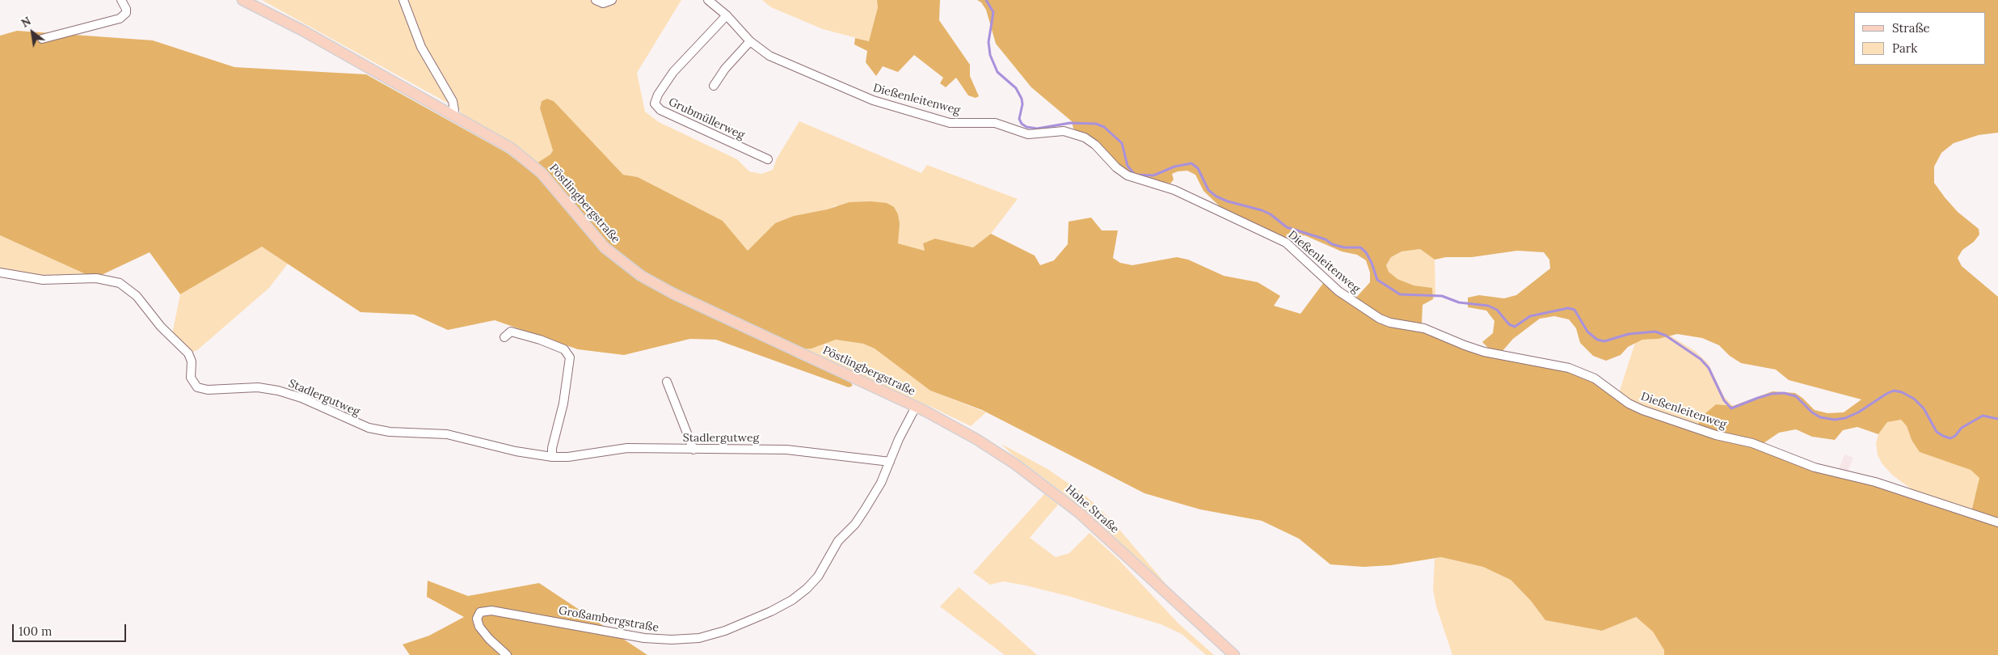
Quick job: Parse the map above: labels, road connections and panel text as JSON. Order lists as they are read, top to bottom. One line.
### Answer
{"streets":{"main road":["Pöstlingbergstraße","Hohe Straße"],"street":["Dießenleitenweg","Grubmüllerweg","Stadlergutweg","Großambergstraße"]},"crossings":[["Dießenleitenweg","Grubmüllerweg"],["Pöstlingbergstraße","Hohe Straße"],["Pöstlingbergstraße","Großambergstraße"],["Stadlergutweg","Großambergstraße"],["Hohe Straße","Großambergstraße"]],"legend":["Straße","Park"],"scale_bar":"100 m","north":"top left"}
